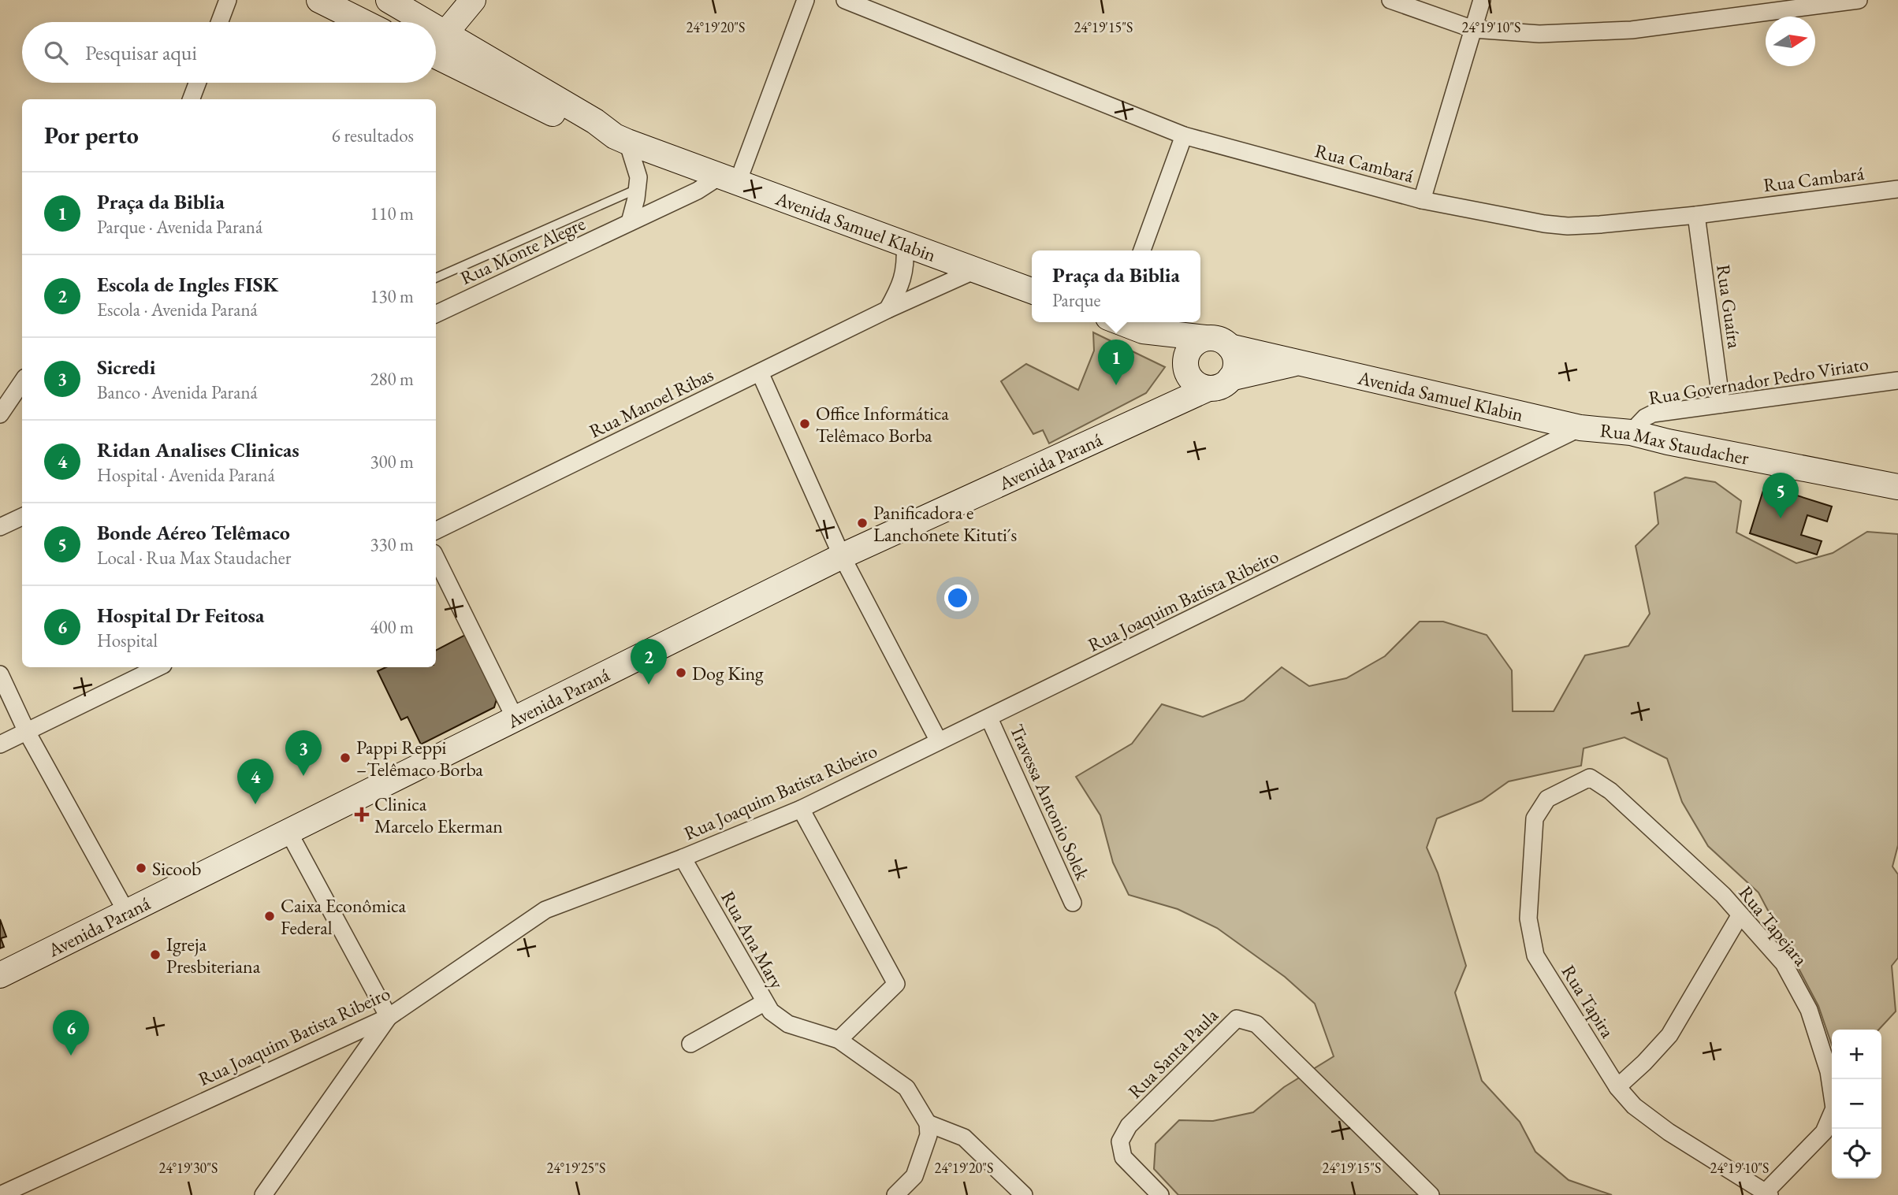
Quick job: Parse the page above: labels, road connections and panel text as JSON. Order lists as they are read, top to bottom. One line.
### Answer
{"streets":{"main road":["Avenida Samuel Klabin","Rua Max Staudacher","Avenida Paraná"],"street":["Rua Cambará","Rua Monte Alegre","Rua Guaíra","Rua Governador Pedro Viriato","Rua Manoel Ribas","Rua Joaquim Batista Ribeiro","Travessa Antonio Solek","Rua Tapejara","Rua Ana Mary","Rua Tapira","Rua Santa Paula"]},"crossings":[["Rua Cambará","Rua Guaíra"],["Avenida Samuel Klabin","Rua Monte Alegre"],["Avenida Samuel Klabin","Rua Manoel Ribas"],["Avenida Samuel Klabin","Rua Max Staudacher"],["Avenida Samuel Klabin","Avenida Paraná"],["Avenida Samuel Klabin","Rua Joaquim Batista Ribeiro"],["Rua Guaíra","Rua Governador Pedro Viriato"],["Rua Governador Pedro Viriato","Rua Max Staudacher"],["Rua Max Staudacher","Rua Joaquim Batista Ribeiro"],["Rua Joaquim Batista Ribeiro","Travessa Antonio Solek"],["Rua Joaquim Batista Ribeiro","Rua Ana Mary"],["Rua Tapejara","Rua Tapira"]],"places":{"other":["Office Informática Telêmaco Borba","Panificadora e Lanchonete Kituti´s","Dog King","Pappi Reppi –Telêmaco Borba","Sicoob","Caixa Econômica Federal","Igreja Presbiteriana"],"health":["Clinica Marcelo Ekerman"]},"north":"right","page":{"search":"Pesquisar aqui","heading":["Por perto","6 resultados"],"list":[{"mark":"1","name":"Praça da Biblia","note":"Parque · Avenida Paraná","value":"110 m"},{"mark":"2","name":"Escola de Ingles FISK","note":"Escola · Avenida Paraná","value":"130 m"},{"mark":"3","name":"Sicredi","note":"Banco · Avenida Paraná","value":"280 m"},{"mark":"4","name":"Ridan Analises Clinicas","note":"Hospital · Avenida Paraná","value":"300 m"},{"mark":"5","name":"Bonde Aéreo Telêmaco","note":"Local · Rua Max Staudacher","value":"330 m"},{"mark":"6","name":"Hospital Dr Feitosa","note":"Hospital","value":"400 m"}],"popup":["Praça da Biblia","Parque"],"pins":["1","5","2","3","4","6"],"map_buttons":["+","−"]},"coordinates":["24°19'20\"S","24°19'15\"S","24°19'10\"S","24°19'30\"S","24°19'25\"S"]}
